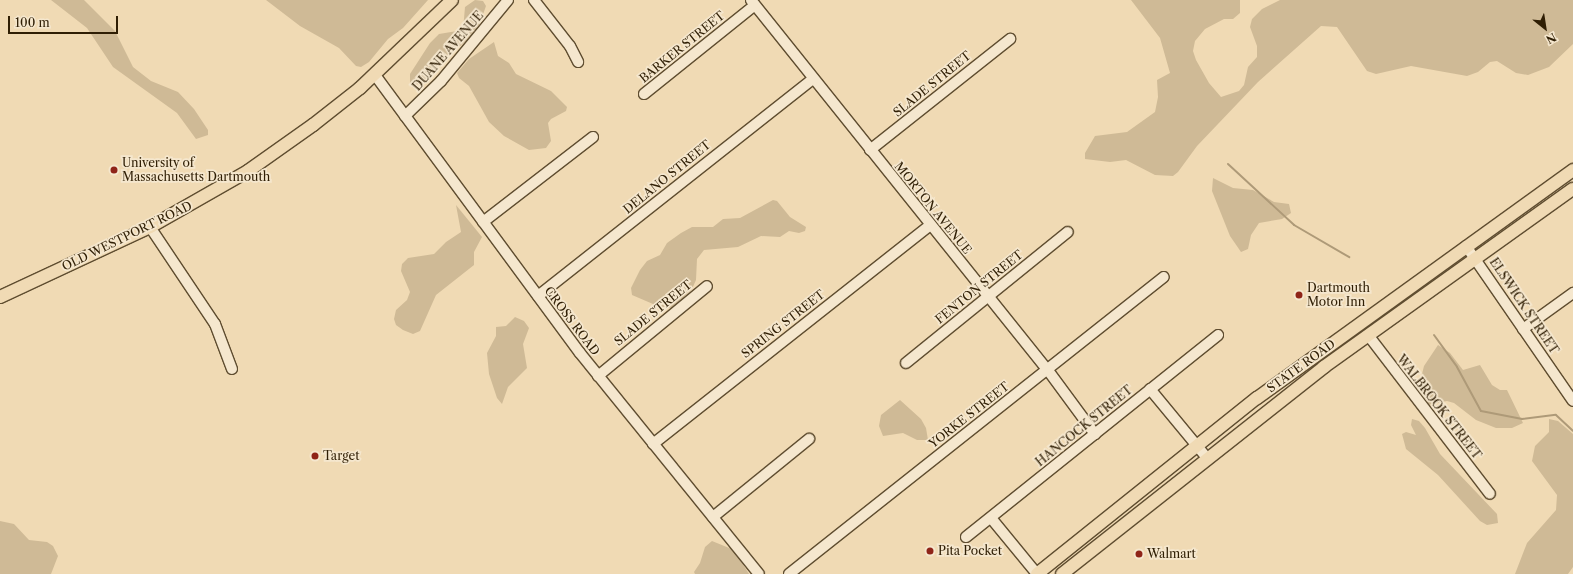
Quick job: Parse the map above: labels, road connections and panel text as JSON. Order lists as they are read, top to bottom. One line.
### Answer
{"streets":{"main road":["OLD WESTPORT ROAD","STATE ROAD"],"street":["BARKER STREET","DUANE AVENUE","SLADE STREET","DELANO STREET","MORTON AVENUE","FENTON STREET","ELSWICK STREET","CROSS ROAD","SPRING STREET","WALBROOK STREET","YORKE STREET","HANCOCK STREET"]},"crossings":[["BARKER STREET","MORTON AVENUE"],["DUANE AVENUE","CROSS ROAD"],["SLADE STREET","MORTON AVENUE"],["SLADE STREET","CROSS ROAD"],["DELANO STREET","MORTON AVENUE"],["DELANO STREET","CROSS ROAD"],["MORTON AVENUE","FENTON STREET"],["MORTON AVENUE","SPRING STREET"],["MORTON AVENUE","YORKE STREET"],["MORTON AVENUE","HANCOCK STREET"],["OLD WESTPORT ROAD","CROSS ROAD"],["ELSWICK STREET","STATE ROAD"],["CROSS ROAD","SPRING STREET"],["STATE ROAD","WALBROOK STREET"]],"places":["University of Massachusetts Dartmouth","Dartmouth Motor Inn","Target","Pita Pocket","Walmart"],"scale_bar":"100 m","north":"bottom right"}
